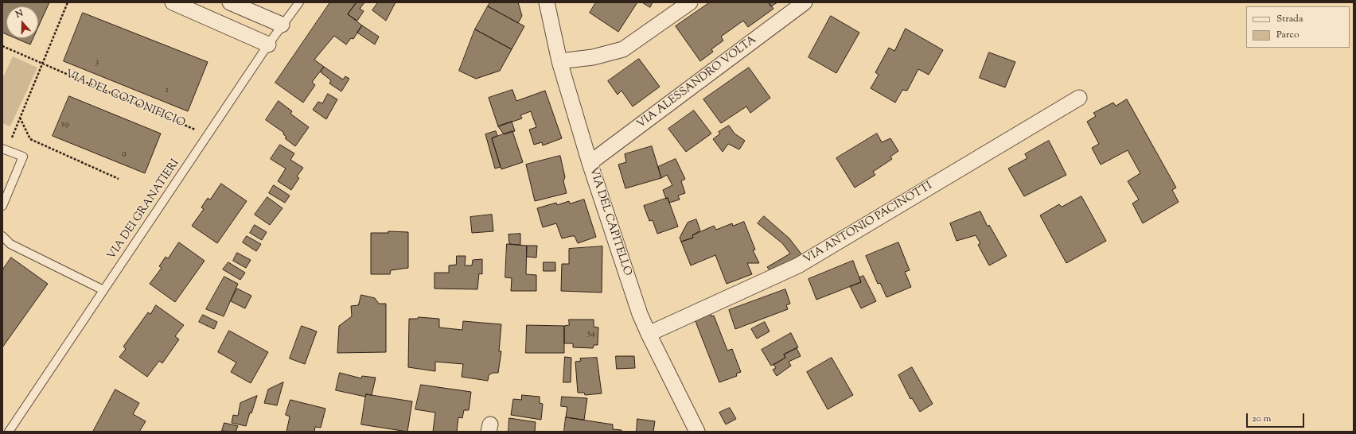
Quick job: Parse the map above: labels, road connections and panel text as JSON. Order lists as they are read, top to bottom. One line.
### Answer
{"streets":{"street":["VIA ALESSANDRO VOLTA","VIA DEL CAPITELLO","VIA ANTONIO PACINOTTI"],"lane":["VIA DEI GRANATIERI"],"path":["VIA DEL COTONIFICIO"]},"crossings":[["VIA ALESSANDRO VOLTA","VIA DEL CAPITELLO"],["VIA DEL COTONIFICIO","VIA DEI GRANATIERI"],["VIA DEL CAPITELLO","VIA ANTONIO PACINOTTI"]],"house_numbers":["3","1","19","9","54"],"legend":["Strada","Parco"],"scale_bar":"20 m","north":"top"}
